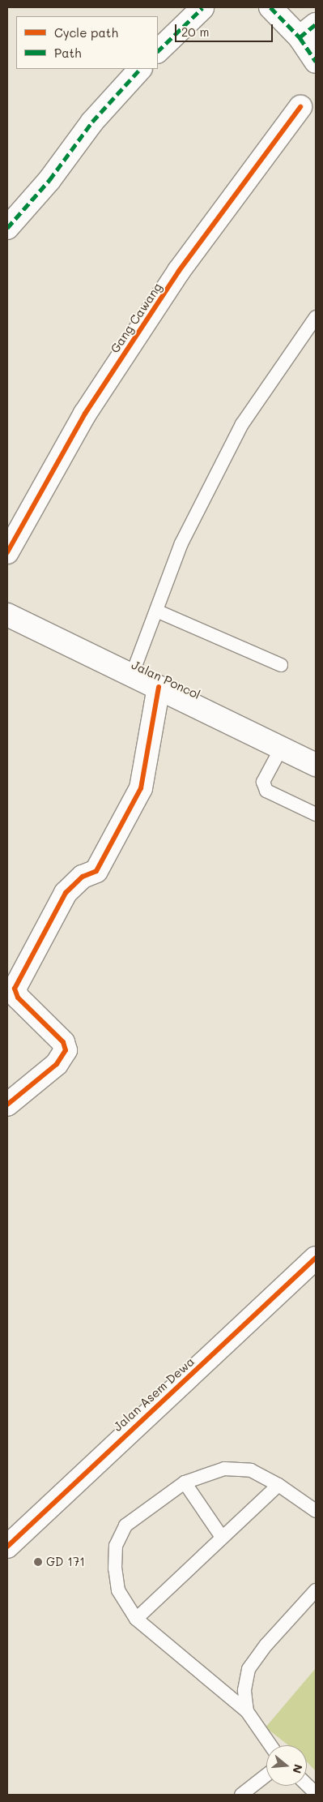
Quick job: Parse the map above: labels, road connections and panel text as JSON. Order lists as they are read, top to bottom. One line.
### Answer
{"streets":{"street":["Gang Cawang","Jalan Poncol","Jalan Asem Dewa"]},"places":["GD 171"],"legend":["Cycle path","Path"],"scale_bar":"20 m","north":"right"}
